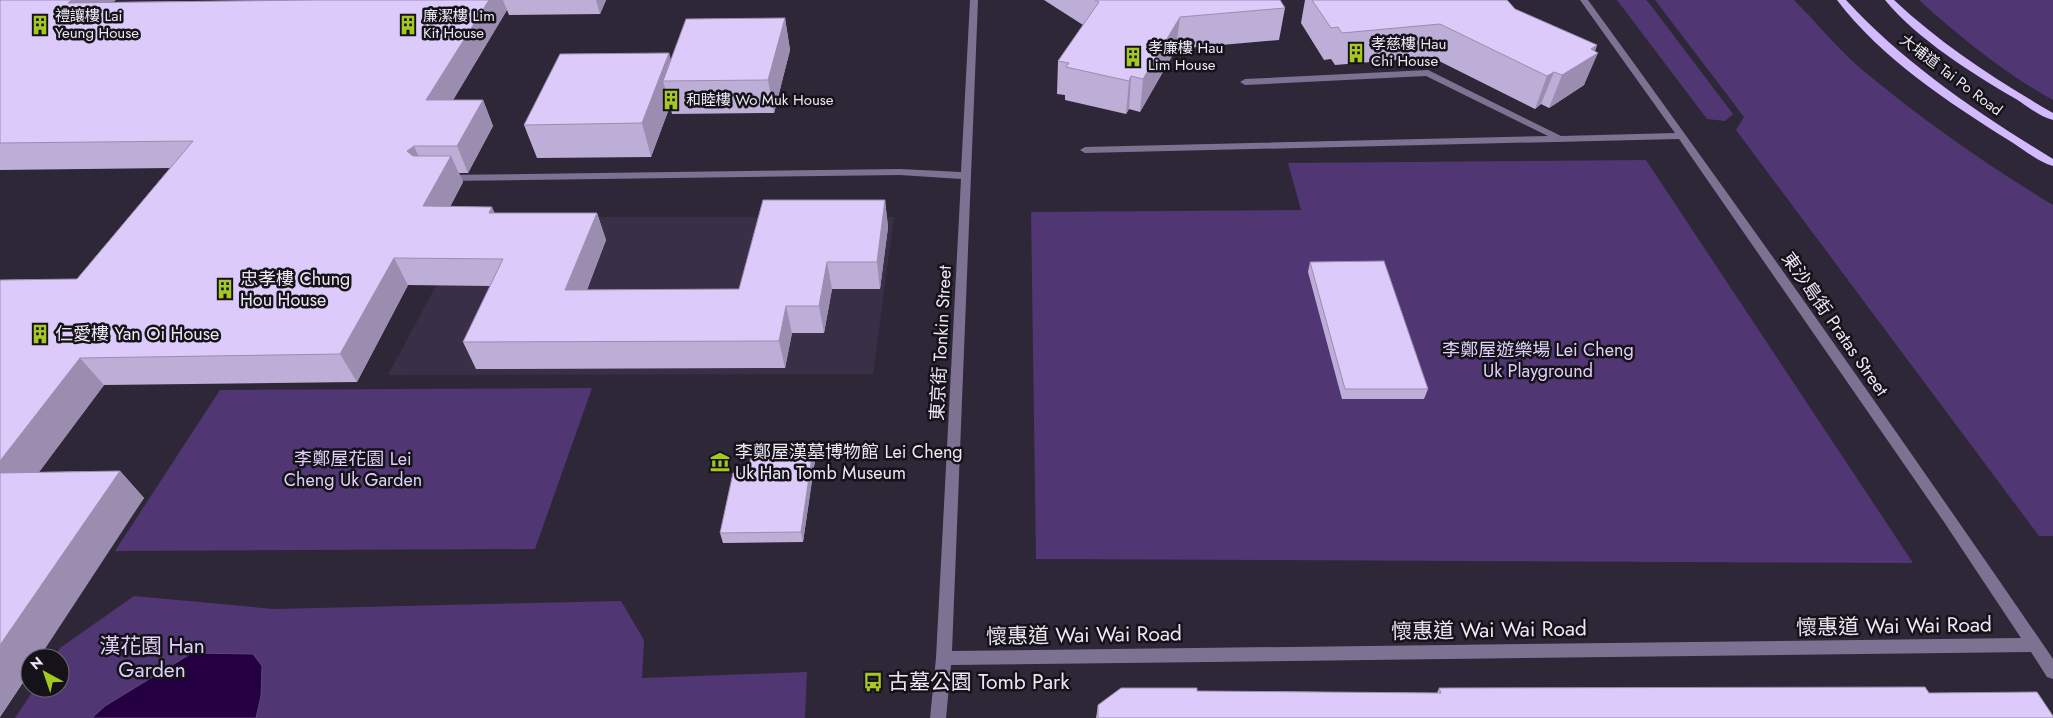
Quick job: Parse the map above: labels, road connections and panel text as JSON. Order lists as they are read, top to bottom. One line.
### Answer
{"streets":{"main road":["大埔道 Tai Po Road"],"street":["東沙島街 Pratas Street","東京街 Tonkin Street","懷惠道 Wai Wai Road"]},"crossings":[["東沙島街 Pratas Street","懷惠道 Wai Wai Road"],["東京街 Tonkin Street","懷惠道 Wai Wai Road"]],"parks":["李鄭屋遊樂場 Lei Cheng Uk Playground","李鄭屋花園 Lei Cheng Uk Garden","漢花園 Han Garden"],"places":{"building":["禮讓樓 Lai Yeung House","廉潔樓 Lim Kit House","孝慈樓 Hau Chi House","孝廉樓 Hau Lim House","和睦樓 Wo Muk House","忠孝樓 Chung Hou House","仁愛樓 Yan Oi House"],"museum":["李鄭屋漢墓博物館 Lei Cheng Uk Han Tomb Museum"],"bus stop":["古墓公園 Tomb Park"]},"north":"top left"}
